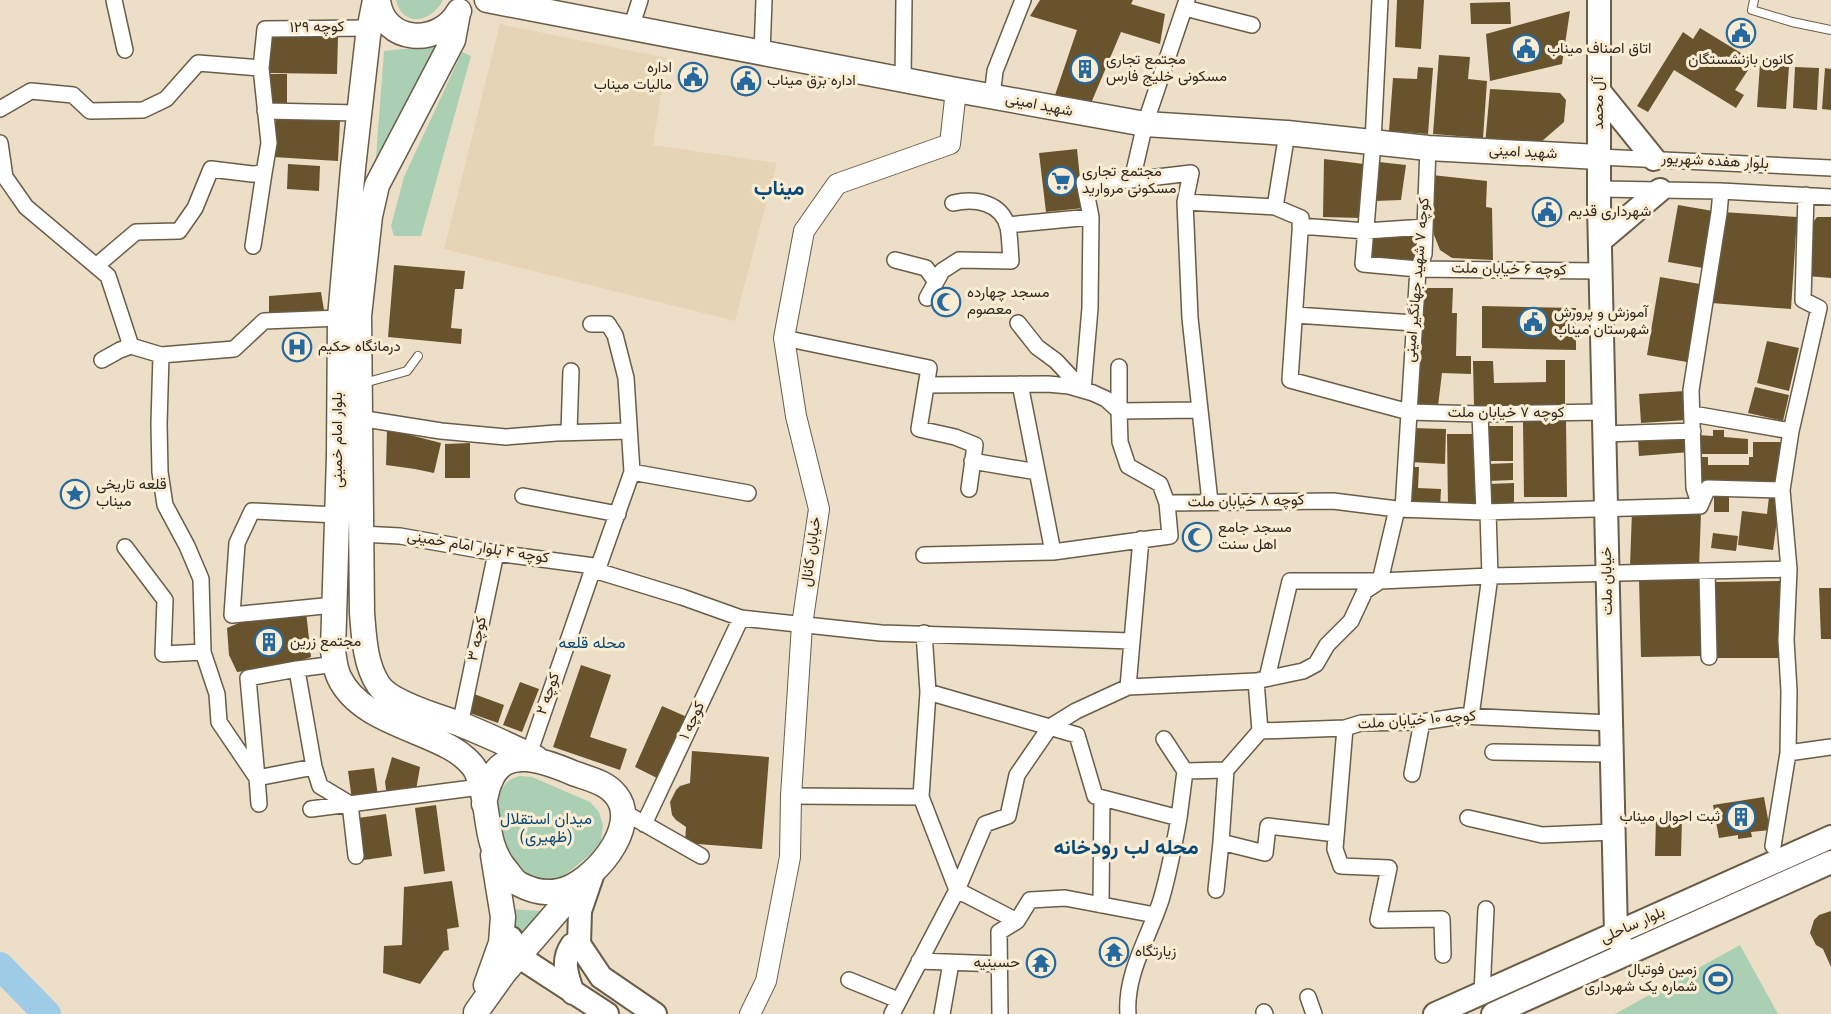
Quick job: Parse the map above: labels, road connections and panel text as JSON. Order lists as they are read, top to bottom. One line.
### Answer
{"streets":{"main road":["آل محمد","شهید امینی","بلوار امام خمینی","خیابان ملت","بلوار ساحلی"],"street":["کوچه ۱۲۹","بلوار هفده شهریور","کوچه ۶ خیابان ملت","کوچه ۷ شهید جهانگیر امینی","کوچه ۷ خیابان ملت","کوچه ۸ خیابان ملت","کوچه ۴ بلوار امام خمینی","خیابان کانال","کوچه ۳","کوچه ۲","کوچه ۱","کوچه ۱۰ خیابان ملت"]},"crossings":[["کوچه ۱۲۹","بلوار امام خمینی"],["آل محمد","شهید امینی"],["آل محمد","بلوار هفده شهریور"],["آل محمد","خیابان ملت"],["شهید امینی","بلوار هفده شهریور"],["شهید امینی","کوچه ۷ شهید جهانگیر امینی"],["شهید امینی","خیابان کانال"],["بلوار هفده شهریور","خیابان ملت"],["کوچه ۶ خیابان ملت","کوچه ۷ شهید جهانگیر امینی"],["کوچه ۶ خیابان ملت","خیابان ملت"],["کوچه ۷ شهید جهانگیر امینی","کوچه ۷ خیابان ملت"],["کوچه ۷ شهید جهانگیر امینی","کوچه ۸ خیابان ملت"],["کوچه ۷ خیابان ملت","خیابان ملت"],["بلوار امام خمینی","کوچه ۴ بلوار امام خمینی"],["بلوار امام خمینی","کوچه ۳"],["بلوار امام خمینی","کوچه ۲"],["کوچه ۸ خیابان ملت","خیابان ملت"],["کوچه ۴ بلوار امام خمینی","خیابان کانال"],["کوچه ۴ بلوار امام خمینی","کوچه ۳"],["کوچه ۴ بلوار امام خمینی","کوچه ۲"],["کوچه ۴ بلوار امام خمینی","کوچه ۱"],["خیابان ملت","کوچه ۱۰ خیابان ملت"],["خیابان ملت","بلوار ساحلی"]],"districts":["میناب","محله قلعه","میدان استقلال (ظهیری)","محله لب رودخانه"],"places":{"public building":["کانون بازنشستگان","اتاق اصناف میناب","اداره مالیات میناب","اداره برق میناب","شهرداری قدیم","آموزش و پرورش شهرستان میناب"],"building":["مجتمع تجاری مسکونی خلیج فارس","مجتمع زرین","ثبت احوال میناب"],"supermarket":["مجتمع تجاری مسکونی مروارید"],"mosque":["مسجد چهارده معصوم","مسجد جامع اهل سنت"],"hospital":["درمانگاه حکیم"],"place":["قلعه تاریخی میناب"],"temple":["زیارتگاه","حسینیه"],"sports":["زمین فوتبال شماره یک شهرداری"]}}
